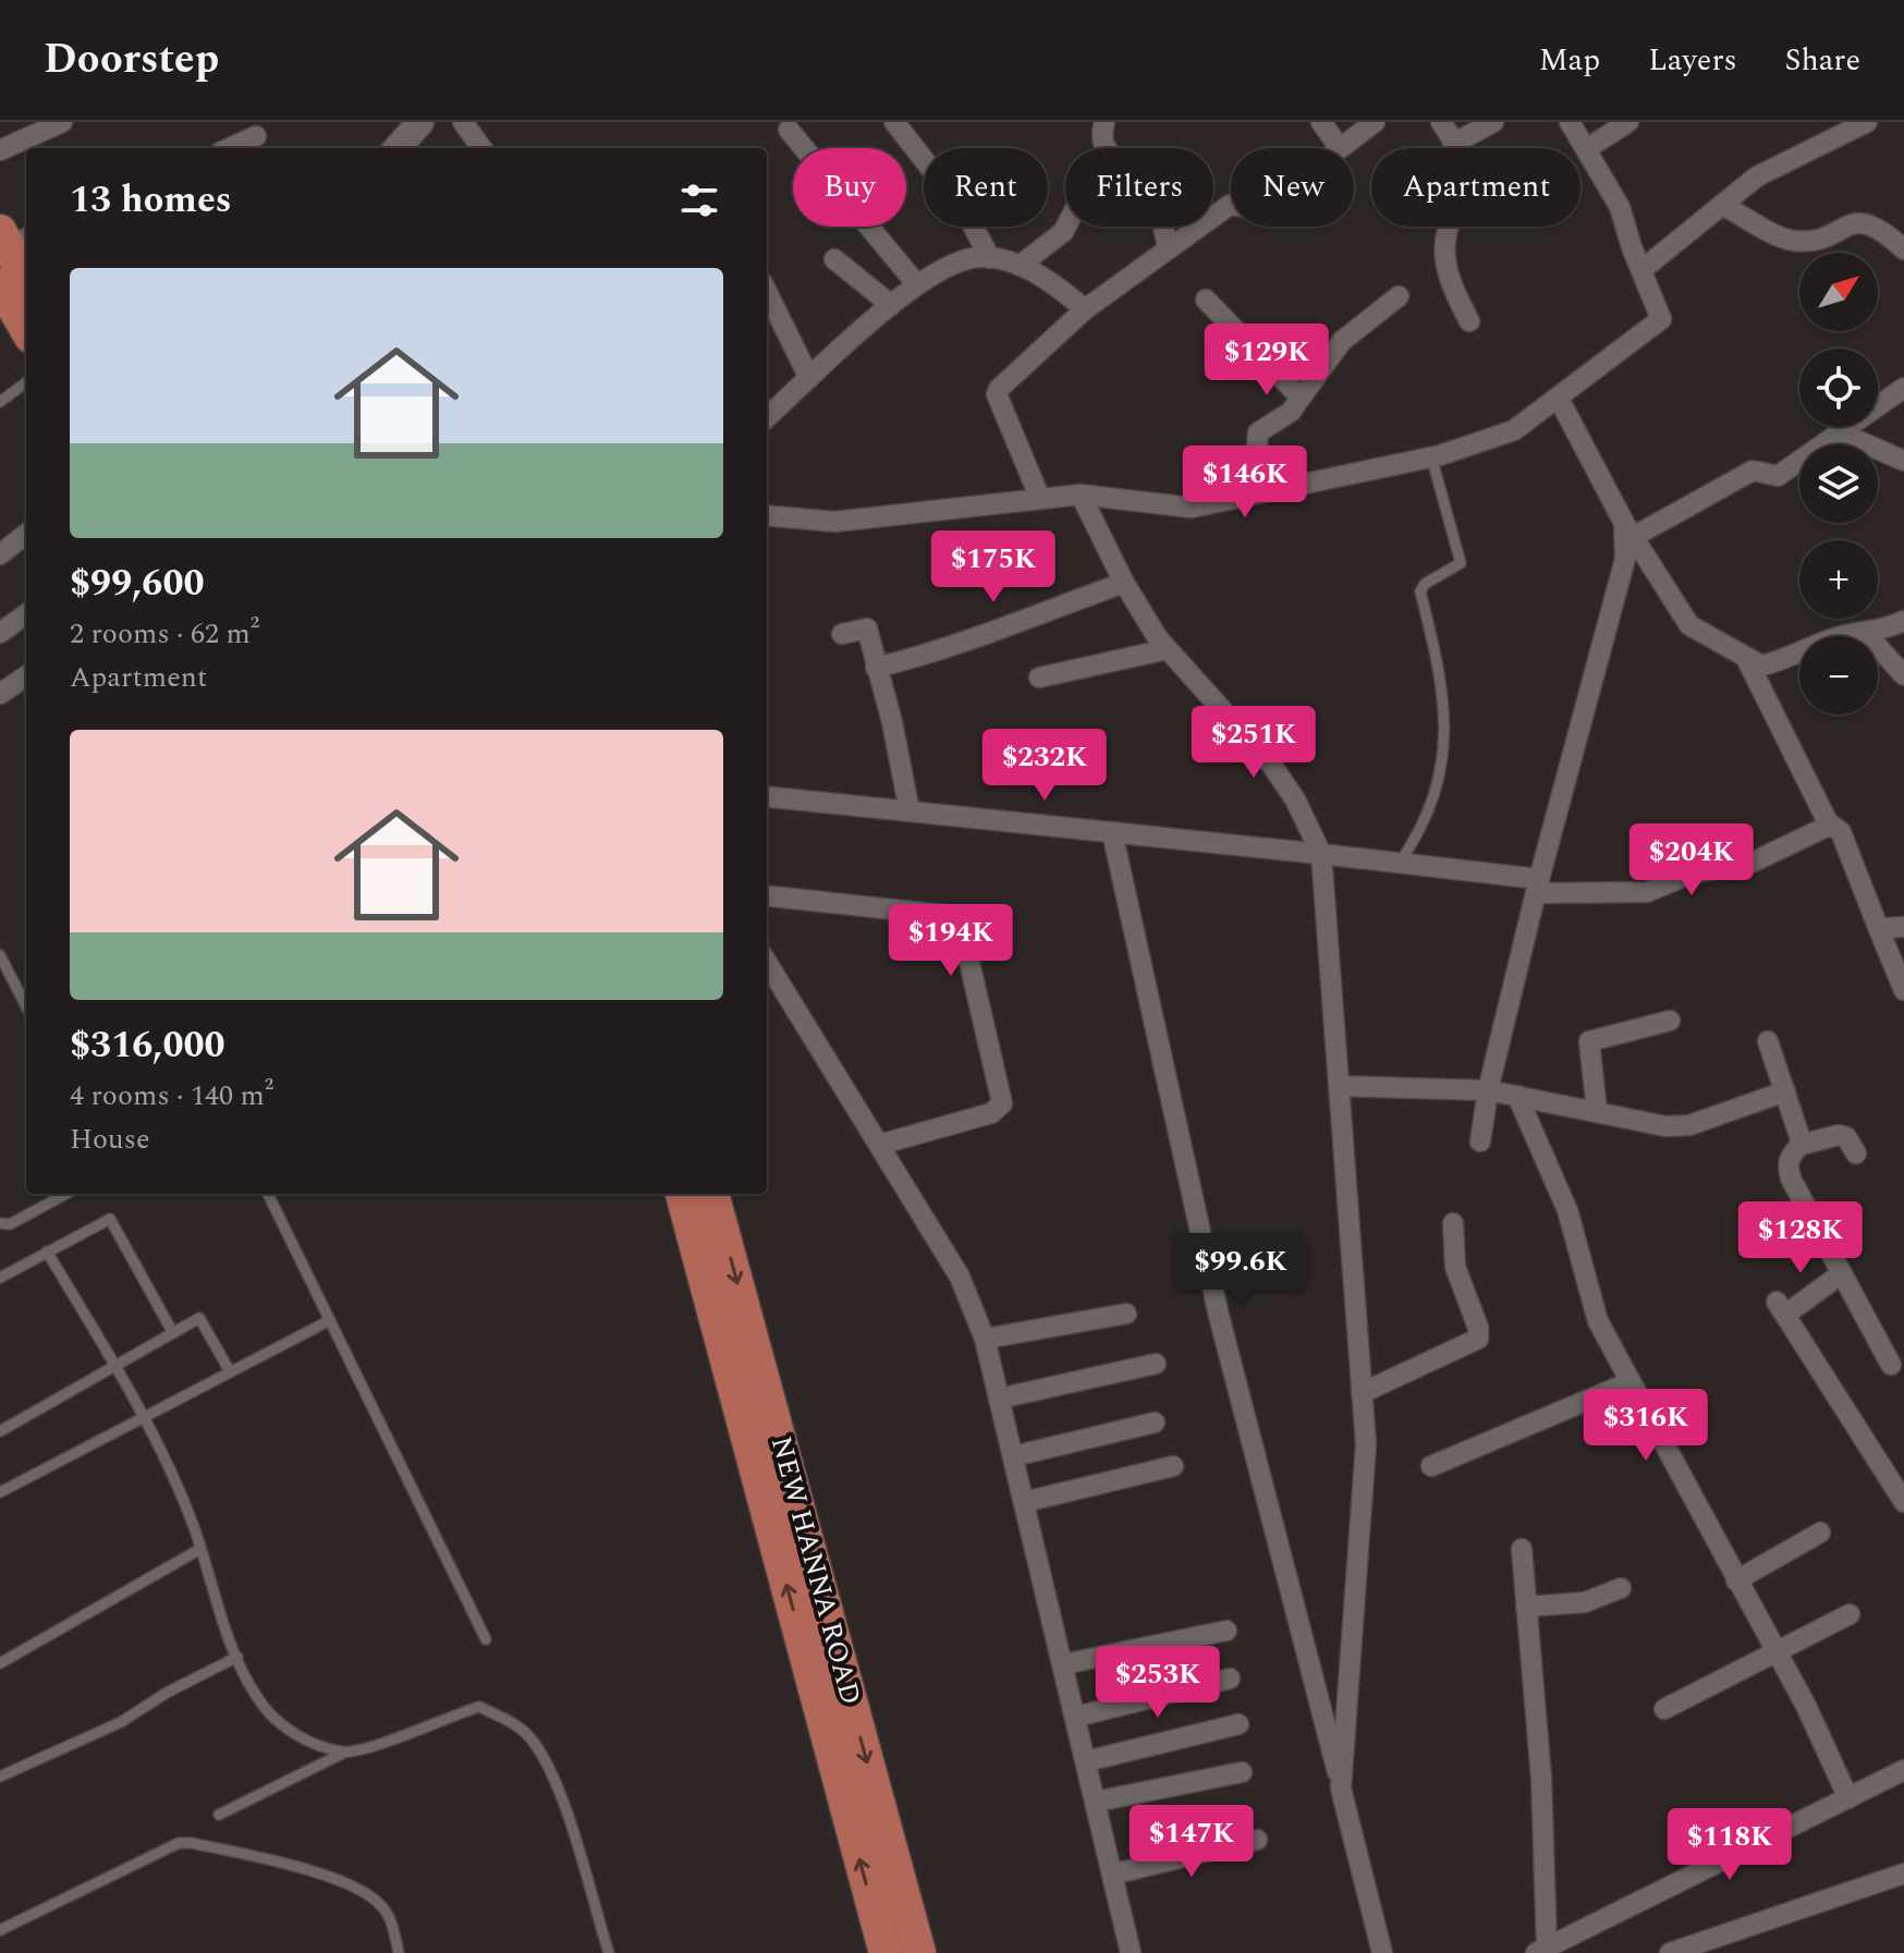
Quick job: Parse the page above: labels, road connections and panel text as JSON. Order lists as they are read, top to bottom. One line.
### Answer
{"streets":{"main road":["NEW HANNA ROAD"]},"north":"top right","page":{"header":"Doorstep","nav":["Map","Layers","Share"],"chip":["Buy","Rent","Filters","New","Apartment"],"heading":"13 homes","map_buttons":["+","−"],"list":[{"name":"$99,600","note":"2 rooms · 62 m² · Apartment"},{"name":"$316,000","note":"4 rooms · 140 m² · House"}],"price":["$129K","$146K","$175K","$251K","$232K","$204K","$194K","$128K","$99.6K","$316K","$253K","$147K","$118K"]}}
